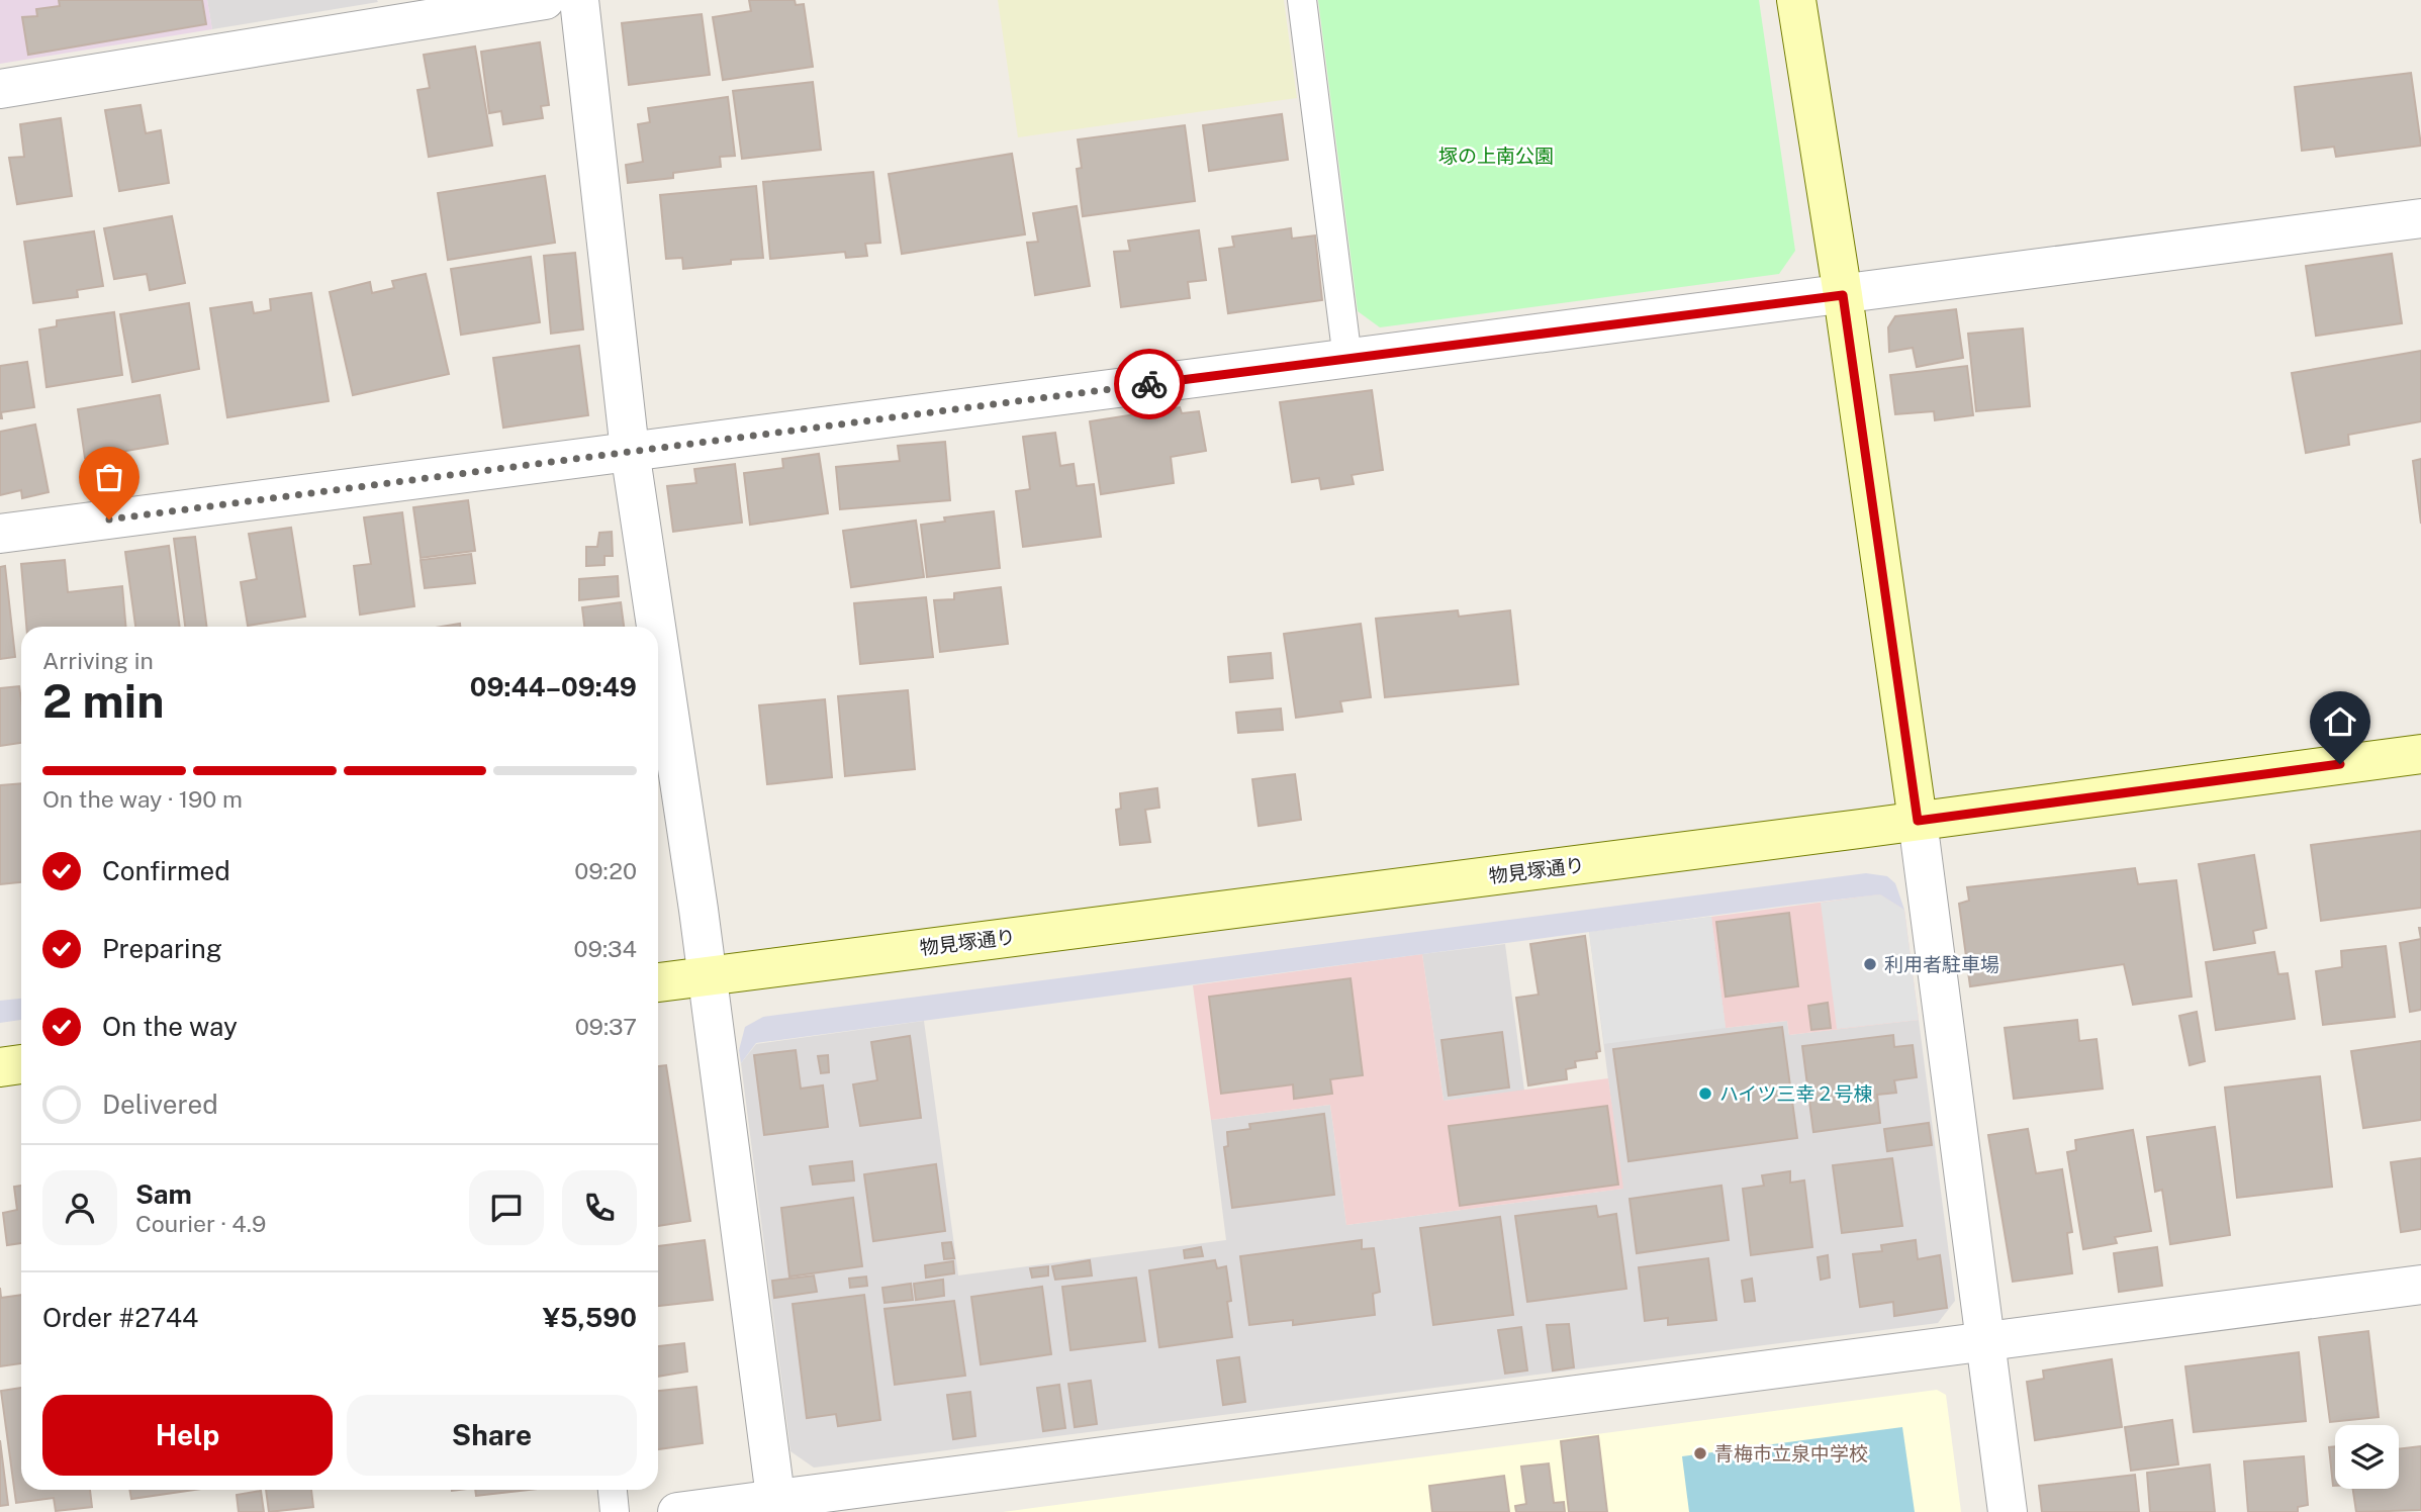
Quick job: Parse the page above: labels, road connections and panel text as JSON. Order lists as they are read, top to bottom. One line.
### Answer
{"streets":{"street":["物見塚通り"]},"parks":["塚の上南公園"],"places":["利用者駐車場","ハイツ三幸２号棟","青梅市立泉中学校"],"page":{"heading":["2 min","Arriving in","09:44–09:49"],"panel":["Sam","Courier · 4.9","Order #2744","¥5,590"],"bar":"On the way · 190 m","list":[["Confirmed","09:20"],["Preparing","09:34"],["On the way","09:37"],"Delivered"],"buttons":["Help","Share"]}}
